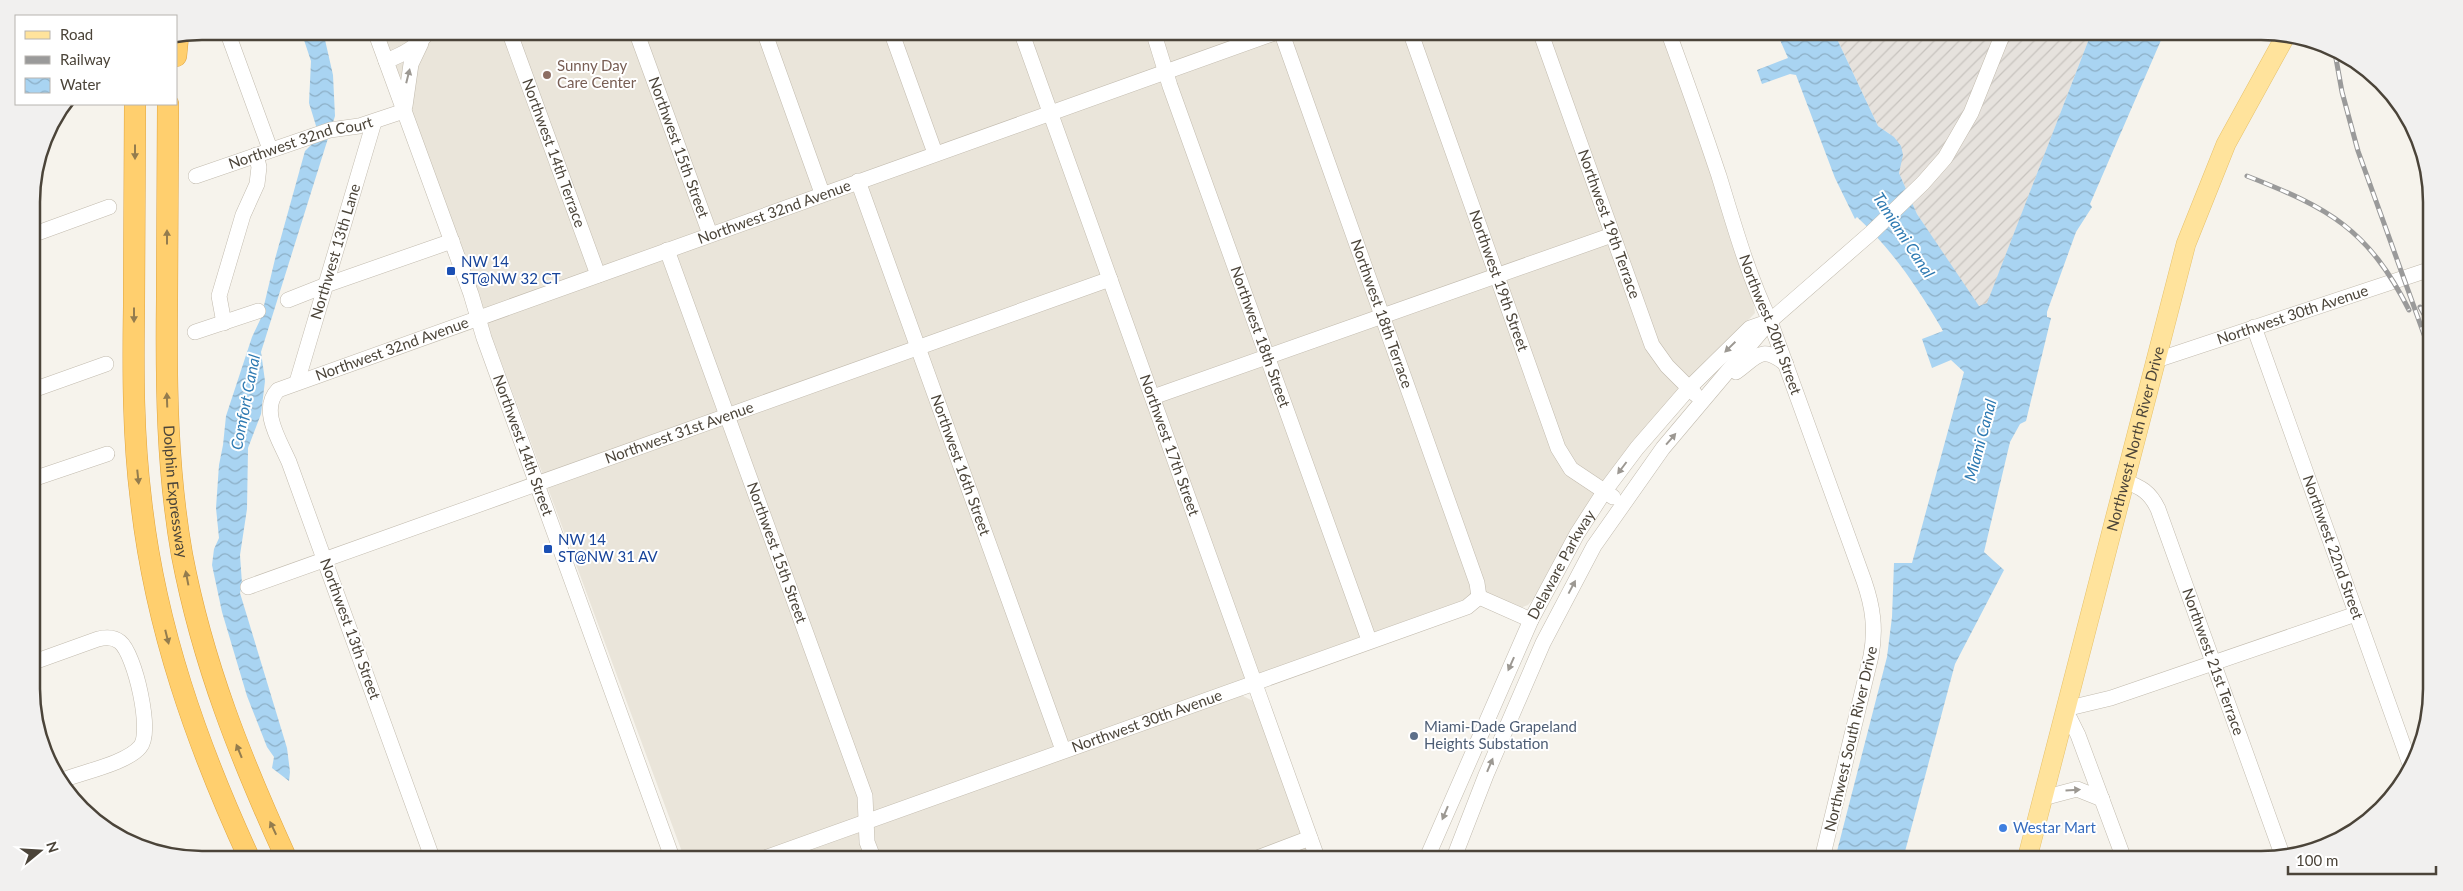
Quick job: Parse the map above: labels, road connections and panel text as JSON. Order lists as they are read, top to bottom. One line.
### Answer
{"streets":{"highway":["Dolphin Expressway"],"main road":["Northwest North River Drive"],"street":["Northwest 32nd Court","Northwest 15th Street","Northwest 14th Terrace","Northwest 32nd Avenue","Northwest 19th Terrace","Northwest 13th Lane","Northwest 19th Street","Northwest 18th Terrace","Northwest 30th Avenue","Northwest 20th Street","Northwest 18th Street","Northwest 31st Avenue","Northwest 17th Street","Northwest 14th Street","Northwest 16th Street","Northwest 22nd Street","Delaware Parkway","Northwest 13th Street","Northwest 21st Terrace","Northwest South River Drive"]},"crossings":[["Northwest 32nd Court","Northwest 13th Lane"],["Northwest 32nd Court","Northwest 14th Street"],["Northwest 15th Street","Northwest 32nd Avenue"],["Northwest 15th Street","Northwest 30th Avenue"],["Northwest 15th Street","Northwest 31st Avenue"],["Northwest 14th Terrace","Northwest 32nd Avenue"],["Northwest 32nd Avenue","Northwest 13th Lane"],["Northwest 32nd Avenue","Northwest 18th Street"],["Northwest 32nd Avenue","Northwest 17th Street"],["Northwest 32nd Avenue","Northwest 14th Street"],["Northwest 32nd Avenue","Northwest 16th Street"],["Northwest 32nd Avenue","Northwest 13th Street"],["Northwest 19th Terrace","Delaware Parkway"],["Northwest 19th Street","Delaware Parkway"],["Northwest 18th Terrace","Northwest 30th Avenue"],["Northwest 30th Avenue","Northwest 18th Street"],["Northwest 30th Avenue","Northwest North River Drive"],["Northwest 30th Avenue","Northwest 17th Street"],["Northwest 30th Avenue","Northwest 16th Street"],["Northwest 30th Avenue","Northwest 22nd Street"],["Northwest 20th Street","Delaware Parkway"],["Northwest 20th Street","Northwest South River Drive"],["Northwest 31st Avenue","Northwest 17th Street"],["Northwest 31st Avenue","Northwest 14th Street"],["Northwest 31st Avenue","Northwest 16th Street"],["Northwest 31st Avenue","Northwest 13th Street"],["Northwest North River Drive","Northwest 21st Terrace"]],"water":["Tamiami Canal","Comfort Canal","Miami Canal"],"places":{"other":["Sunny Day Care Center","Miami-Dade Grapeland Heights Substation","Westar Mart"],"transit":["NW 14 ST@NW 32 CT","NW 14 ST@NW 31 AV"]},"legend":["Road","Railway","Water"],"scale_bar":"100 m","north":"right"}
